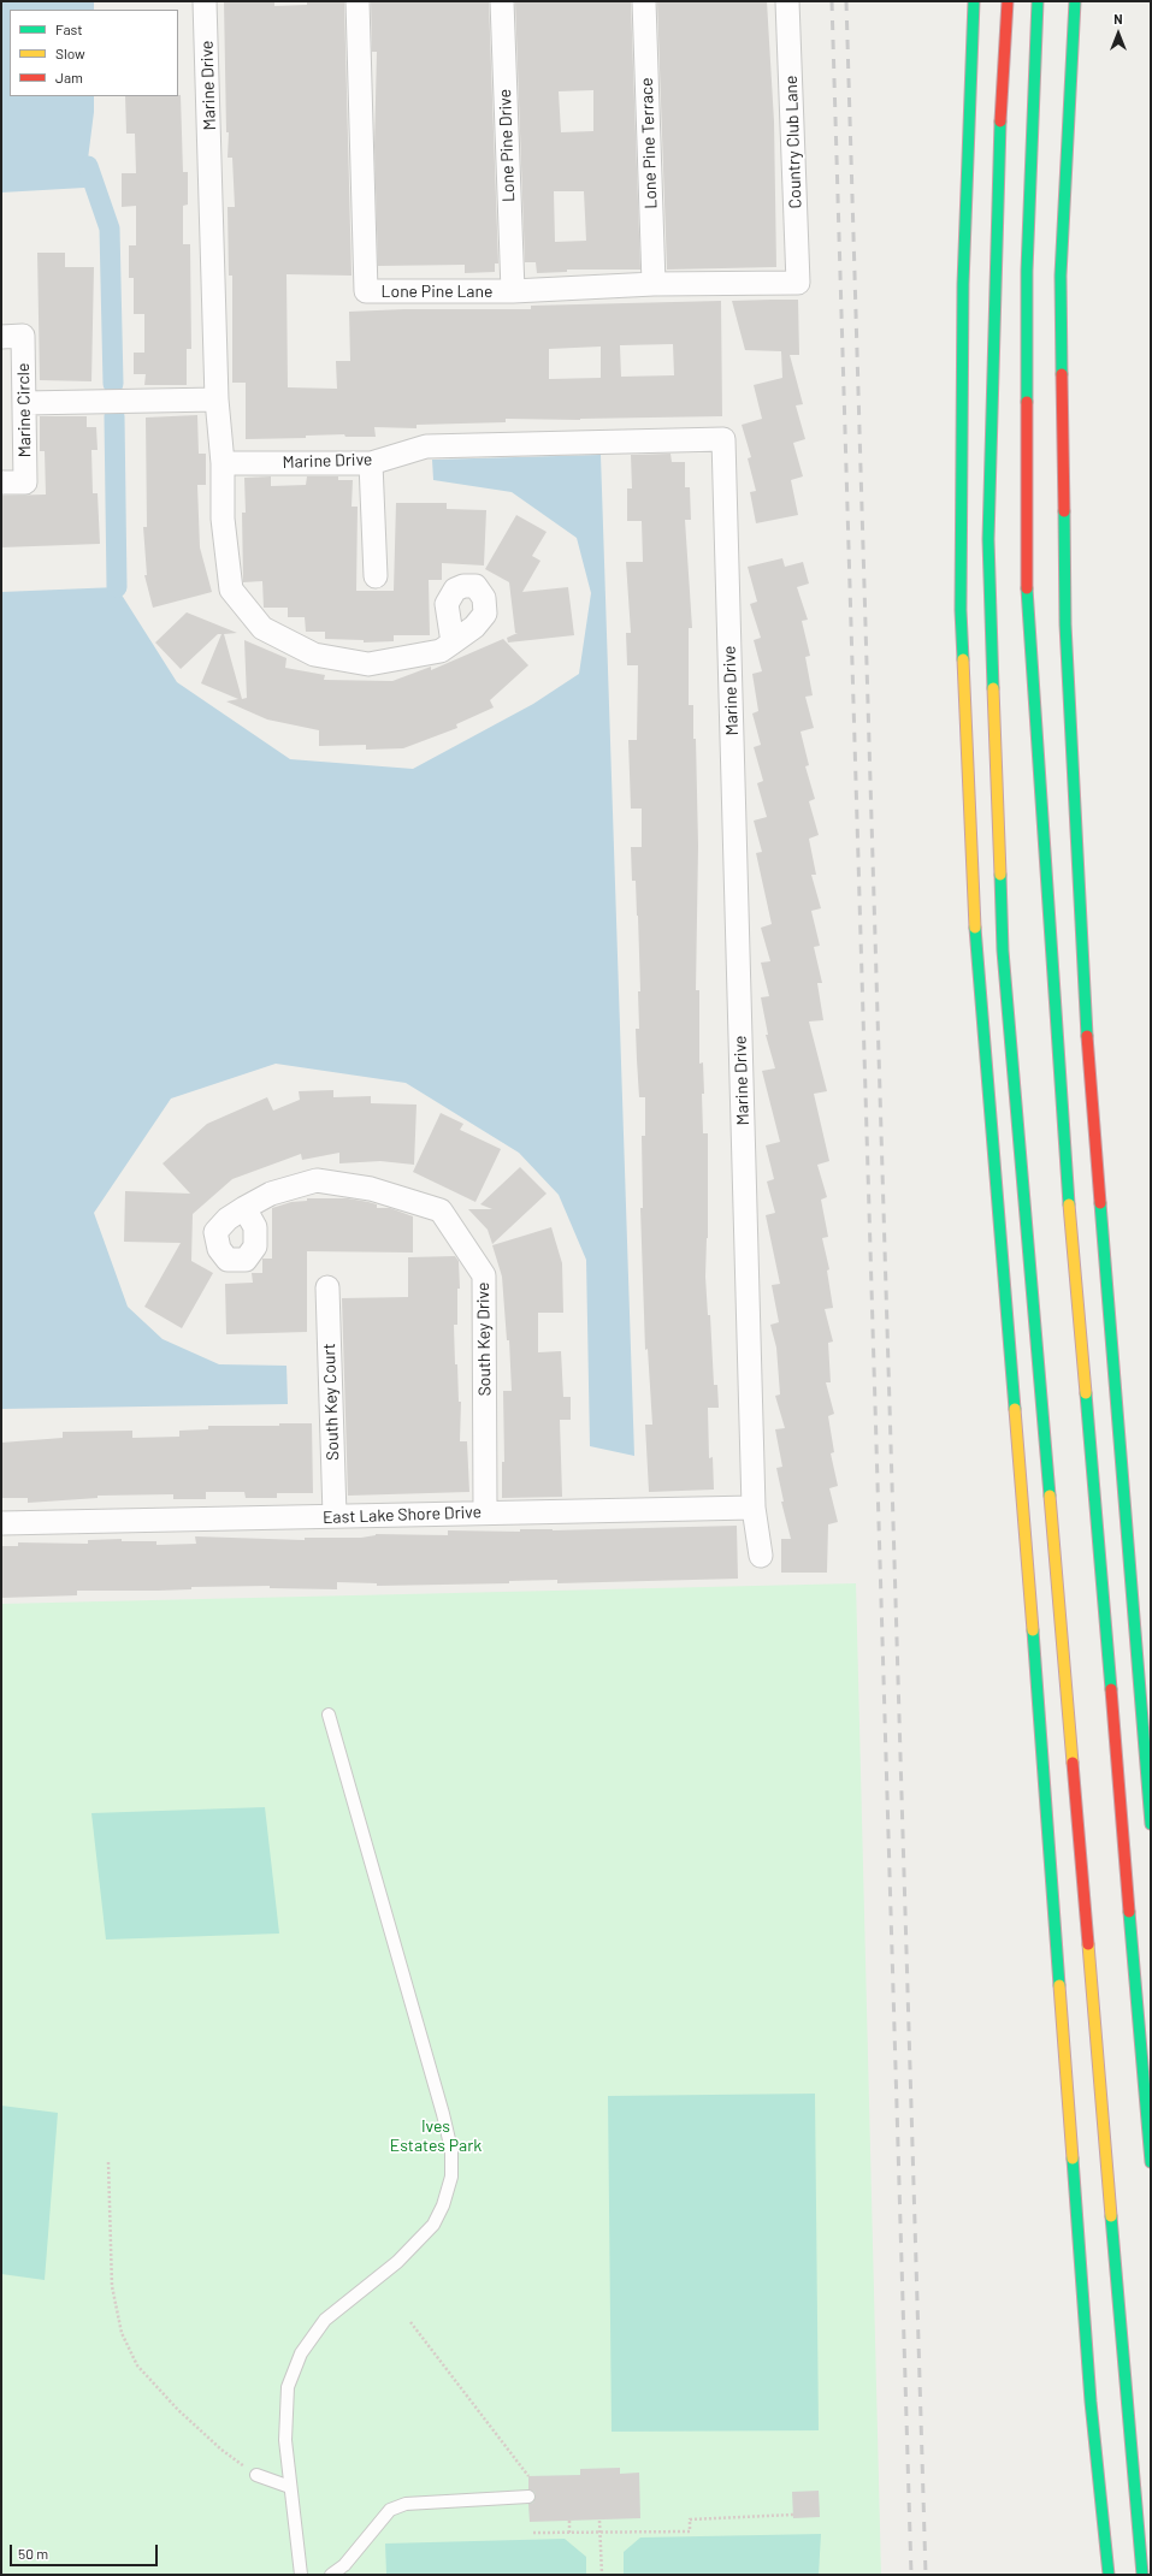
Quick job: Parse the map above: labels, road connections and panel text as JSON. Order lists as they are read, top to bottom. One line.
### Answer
{"streets":{"street":["Marine Drive","Country Club Lane","Lone Pine Terrace","Lone Pine Drive","Lone Pine Lane","Marine Circle","South Key Drive","South Key Court","East Lake Shore Drive"]},"crossings":[["Marine Drive","East Lake Shore Drive"],["Country Club Lane","Lone Pine Lane"],["Lone Pine Terrace","Lone Pine Lane"],["Lone Pine Drive","Lone Pine Lane"],["South Key Drive","East Lake Shore Drive"],["South Key Court","East Lake Shore Drive"]],"parks":["Ives Estates Park"],"legend":["Fast","Slow","Jam"],"scale_bar":"50 m","north":"top"}
